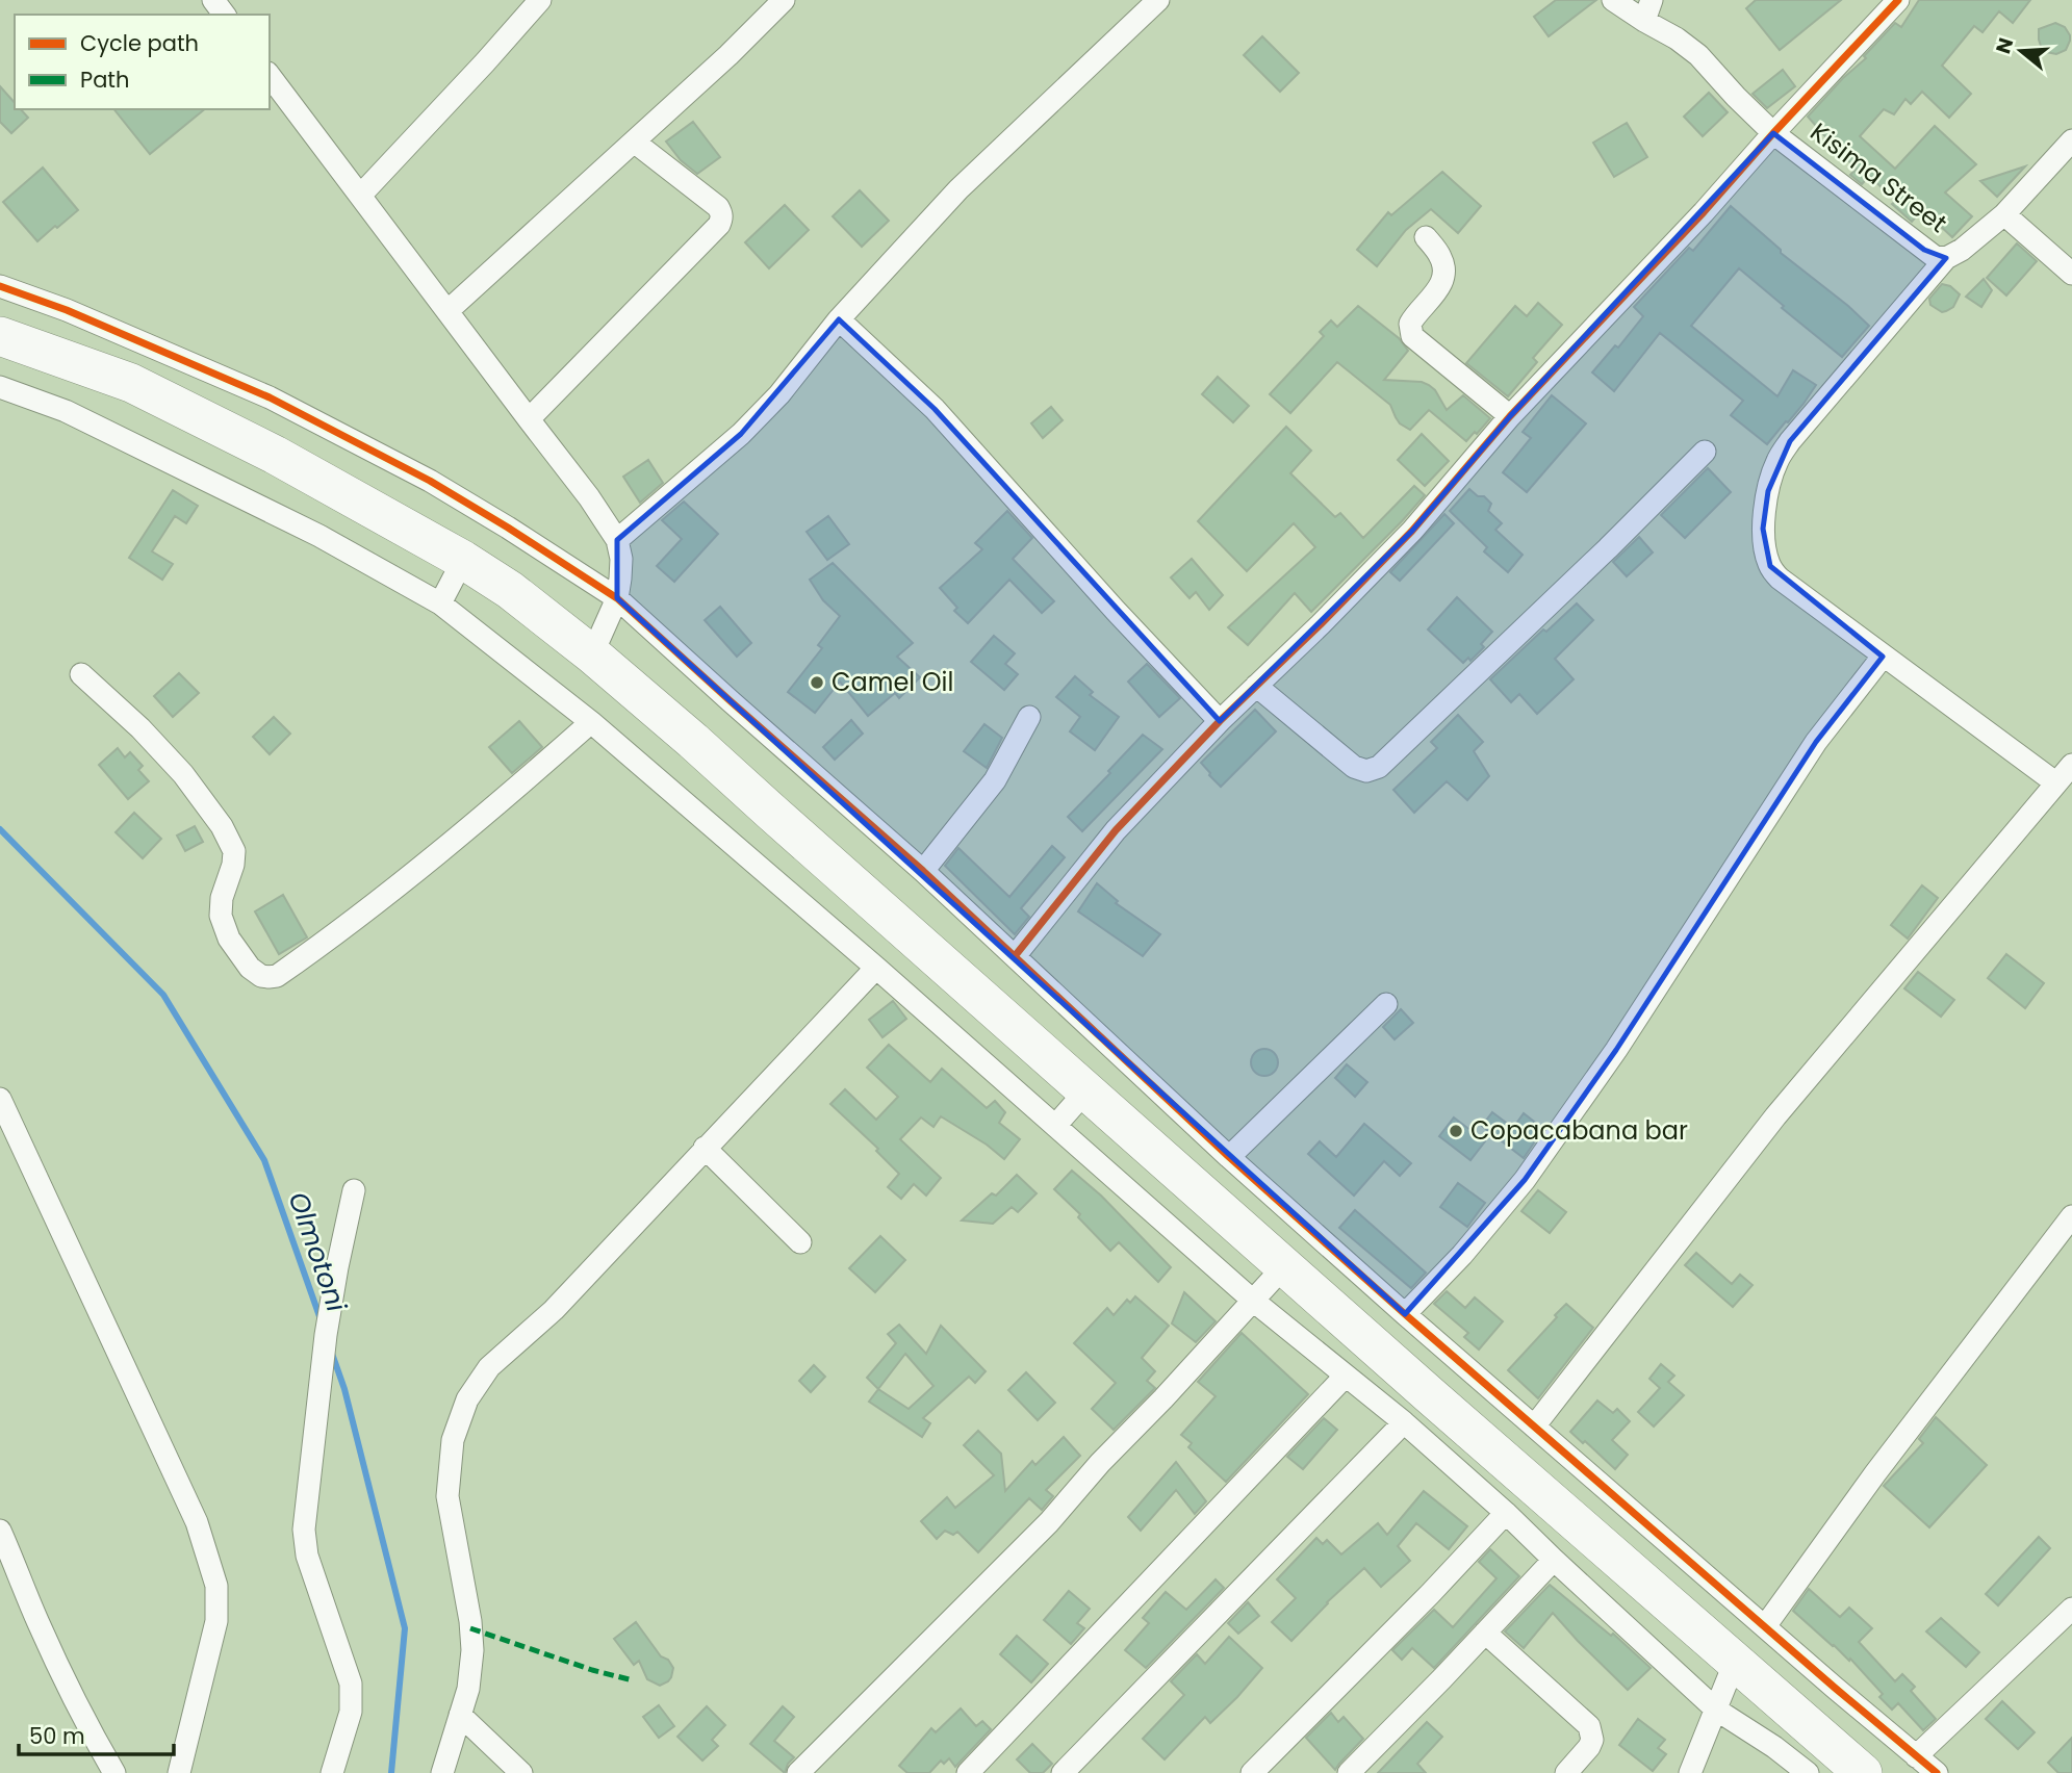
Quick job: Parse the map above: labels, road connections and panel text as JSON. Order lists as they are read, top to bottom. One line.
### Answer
{"streets":{"street":["Kisima Street"]},"water":["Olmotoni"],"places":["Camel Oil","Copacabana bar"],"legend":["Cycle path","Path"],"scale_bar":"50 m","north":"left"}
